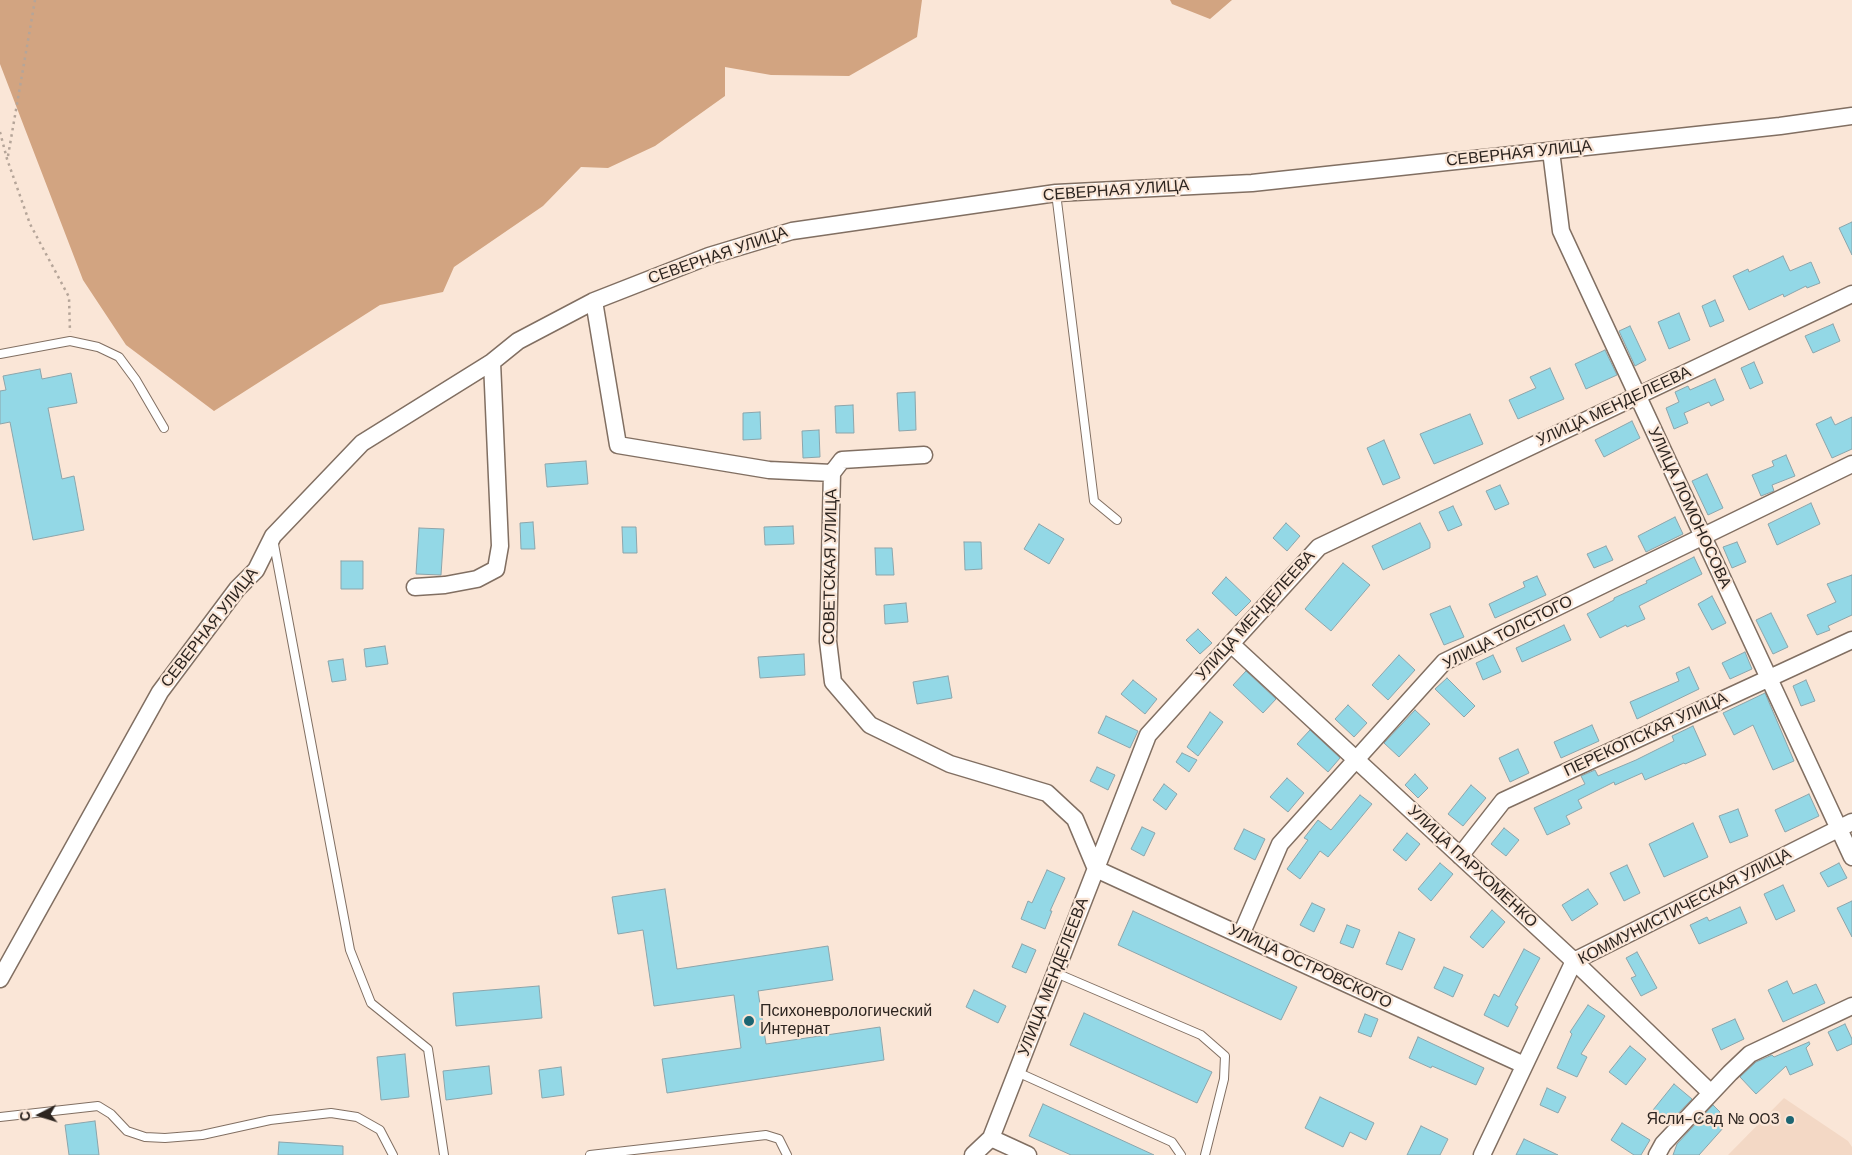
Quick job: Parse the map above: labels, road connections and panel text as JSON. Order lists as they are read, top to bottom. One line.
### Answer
{"streets":{"street":["СЕВЕРНАЯ УЛИЦА","УЛИЦА МЕНДЕЛЕЕВА","УЛИЦА ЛОМОНОСОВА","СОВЕТСКАЯ УЛИЦА","УЛИЦА ТОЛСТОГО","ПЕРЕКОПСКАЯ УЛИЦА","УЛИЦА ПАРХОМЕНКО","КОММУНИСТИЧЕСКАЯ УЛИЦА","УЛИЦА ОСТРОВСКОГО"]},"crossings":[["СЕВЕРНАЯ УЛИЦА","УЛИЦА ЛОМОНОСОВА"],["СЕВЕРНАЯ УЛИЦА","СОВЕТСКАЯ УЛИЦА"],["УЛИЦА МЕНДЕЛЕЕВА","УЛИЦА ЛОМОНОСОВА"],["УЛИЦА МЕНДЕЛЕЕВА","СОВЕТСКАЯ УЛИЦА"],["УЛИЦА МЕНДЕЛЕЕВА","УЛИЦА ПАРХОМЕНКО"],["УЛИЦА МЕНДЕЛЕЕВА","УЛИЦА ОСТРОВСКОГО"],["УЛИЦА ЛОМОНОСОВА","УЛИЦА ТОЛСТОГО"],["УЛИЦА ЛОМОНОСОВА","ПЕРЕКОПСКАЯ УЛИЦА"],["УЛИЦА ЛОМОНОСОВА","КОММУНИСТИЧЕСКАЯ УЛИЦА"],["СОВЕТСКАЯ УЛИЦА","УЛИЦА ОСТРОВСКОГО"],["УЛИЦА ТОЛСТОГО","УЛИЦА ПАРХОМЕНКО"],["УЛИЦА ТОЛСТОГО","УЛИЦА ОСТРОВСКОГО"],["ПЕРЕКОПСКАЯ УЛИЦА","УЛИЦА ПАРХОМЕНКО"],["УЛИЦА ПАРХОМЕНКО","КОММУНИСТИЧЕСКАЯ УЛИЦА"],["КОММУНИСТИЧЕСКАЯ УЛИЦА","УЛИЦА ОСТРОВСКОГО"]],"places":["Психоневрологический Интернат","Ясли-Сад № 003"],"north":"left"}
